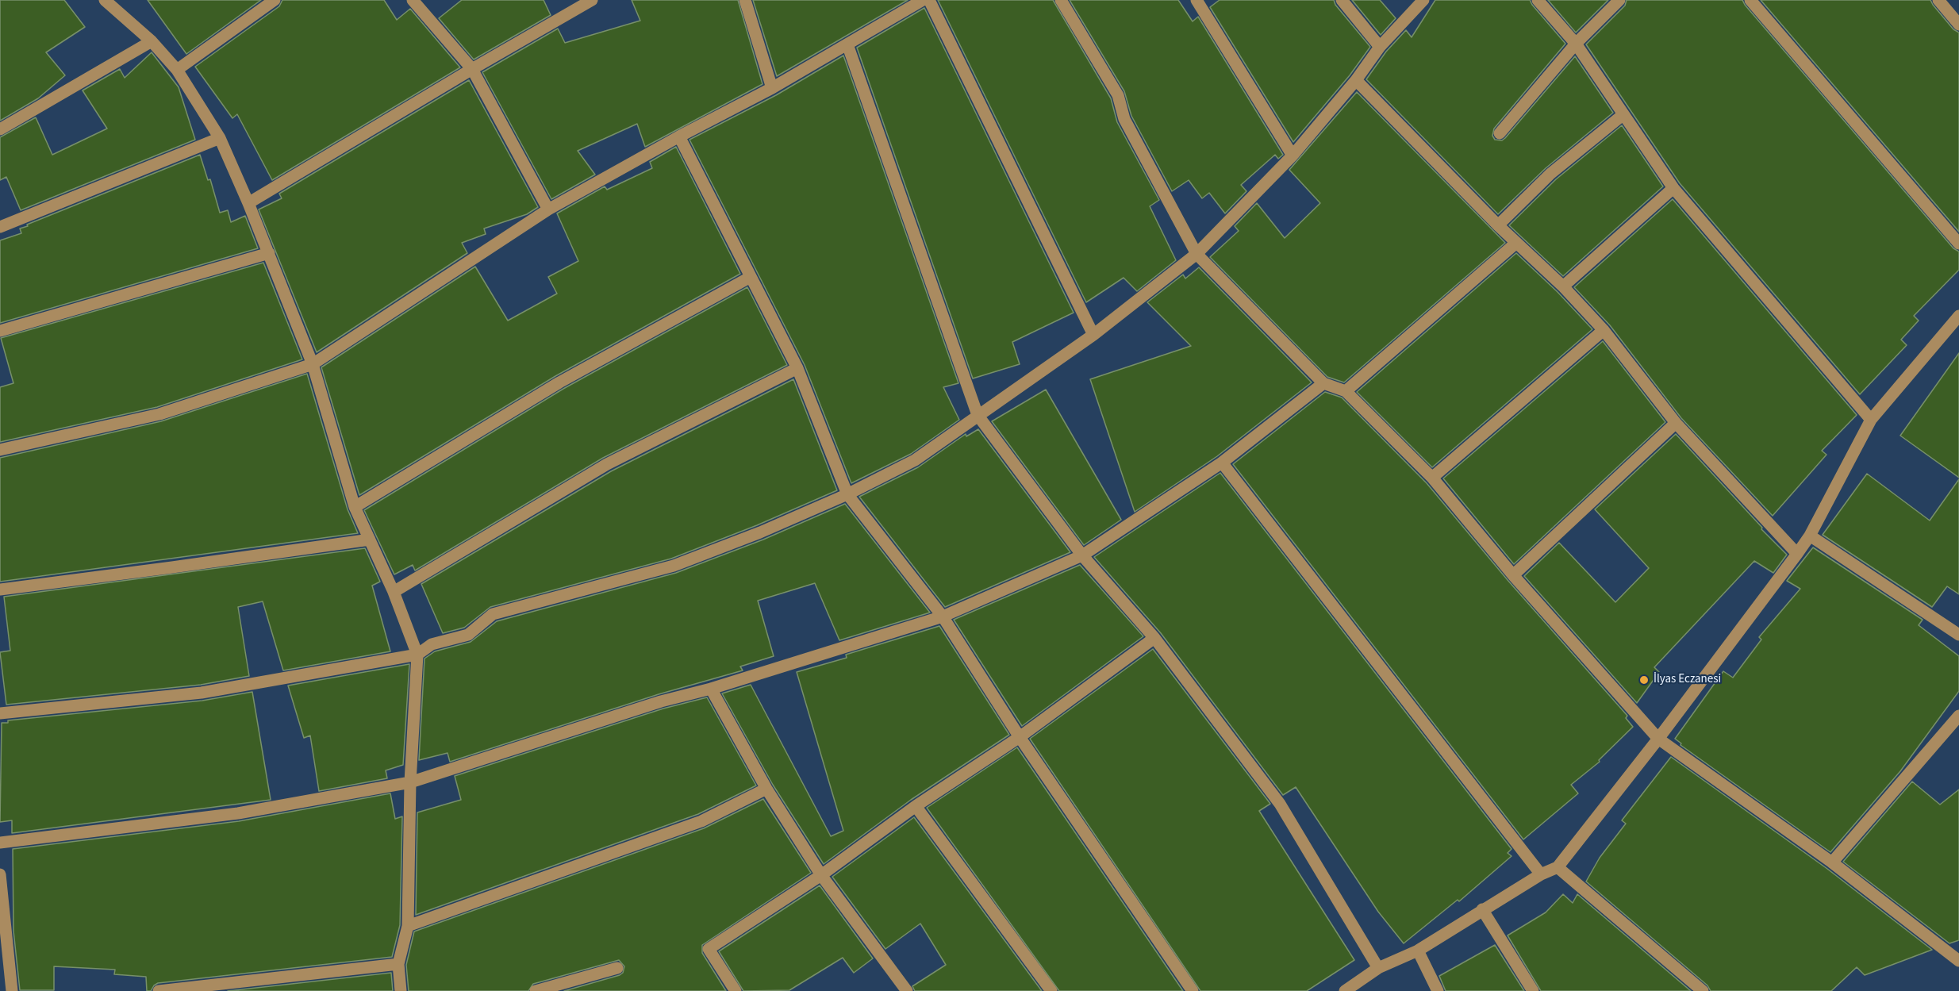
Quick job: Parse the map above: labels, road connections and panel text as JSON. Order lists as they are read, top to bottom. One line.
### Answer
{"places":["İlyas Eczanesi"]}
